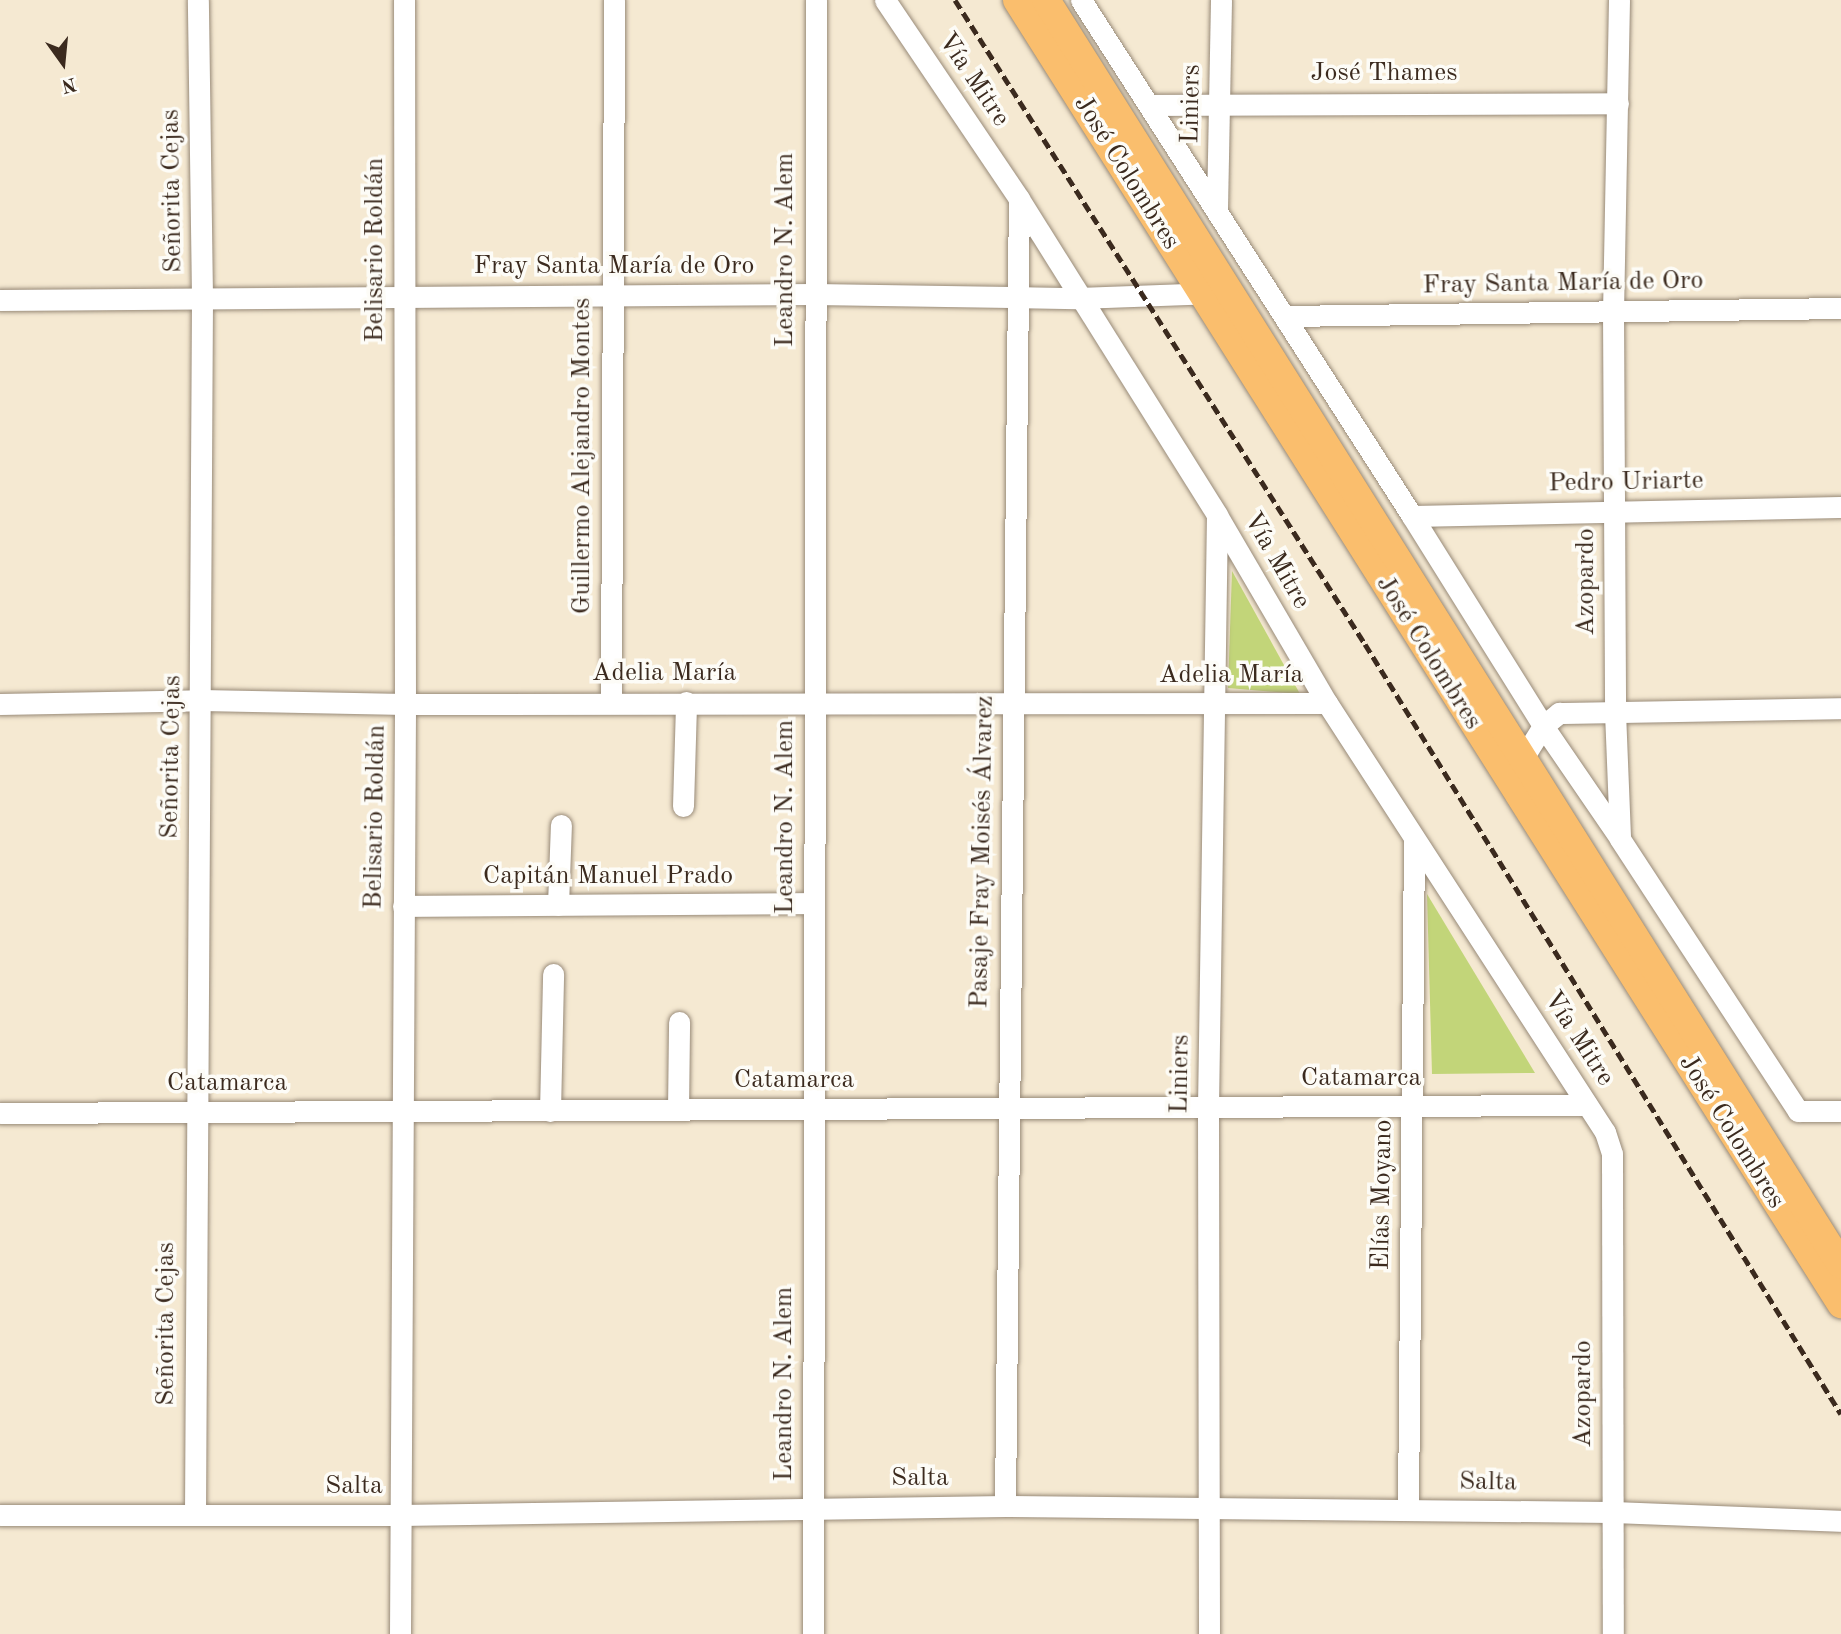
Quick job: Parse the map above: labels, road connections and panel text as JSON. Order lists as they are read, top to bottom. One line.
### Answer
{"streets":{"main road":["José Colombres"],"street":["José Thames","Vía Mitre","Liniers","Señorita Cejas","Belisario Roldán","Leandro N. Alem","Fray Santa María de Oro","Guillermo Alejandro Montes","Pedro Uriarte","Azopardo","Adelia María","Pasaje Fray Moisés Álvarez","Capitán Manuel Prado","Catamarca","Elías Moyano","Salta"]},"crossings":[["José Thames","Liniers"],["José Thames","Azopardo"],["Vía Mitre","Liniers"],["Vía Mitre","Fray Santa María de Oro"],["Vía Mitre","Azopardo"],["Vía Mitre","Adelia María"],["Vía Mitre","Pasaje Fray Moisés Álvarez"],["Vía Mitre","Catamarca"],["Vía Mitre","Elías Moyano"],["Liniers","Adelia María"],["Liniers","Catamarca"],["Liniers","Salta"],["José Colombres","Fray Santa María de Oro"],["Señorita Cejas","Fray Santa María de Oro"],["Señorita Cejas","Adelia María"],["Señorita Cejas","Catamarca"],["Señorita Cejas","Salta"],["Belisario Roldán","Fray Santa María de Oro"],["Belisario Roldán","Adelia María"],["Belisario Roldán","Capitán Manuel Prado"],["Belisario Roldán","Catamarca"],["Belisario Roldán","Salta"],["Leandro N. Alem","Fray Santa María de Oro"],["Leandro N. Alem","Adelia María"],["Leandro N. Alem","Capitán Manuel Prado"],["Leandro N. Alem","Catamarca"],["Leandro N. Alem","Salta"],["Fray Santa María de Oro","Guillermo Alejandro Montes"],["Fray Santa María de Oro","Azopardo"],["Fray Santa María de Oro","Pasaje Fray Moisés Álvarez"],["Guillermo Alejandro Montes","Adelia María"],["Pedro Uriarte","Azopardo"],["Azopardo","Salta"],["Adelia María","Pasaje Fray Moisés Álvarez"],["Pasaje Fray Moisés Álvarez","Catamarca"],["Pasaje Fray Moisés Álvarez","Salta"],["Catamarca","Elías Moyano"],["Elías Moyano","Salta"]],"north":"bottom"}
